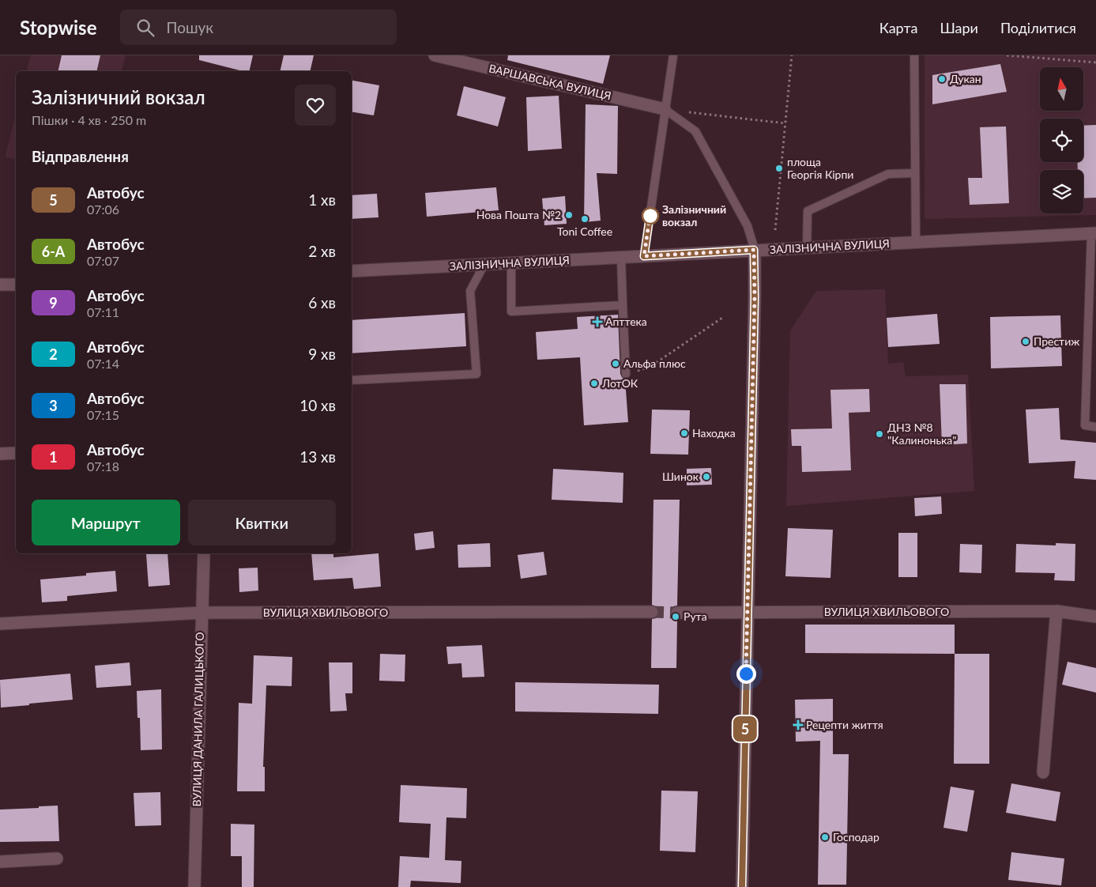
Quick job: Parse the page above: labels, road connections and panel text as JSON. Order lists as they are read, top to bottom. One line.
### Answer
{"streets":{"street":["ВАРШАВСЬКА ВУЛИЦЯ","ЗАЛІЗНИЧНА ВУЛИЦЯ","ВУЛИЦЯ ХВИЛЬОВОГО","ВУЛИЦЯ ДАНИЛА ГАЛИЦЬКОГО"]},"crossings":[["ВУЛИЦЯ ХВИЛЬОВОГО","ВУЛИЦЯ ДАНИЛА ГАЛИЦЬКОГО"]],"places":{"other":["Дукан","площа Георгія Кірпи","Нова Пошта №2","Залізничний вокзал","Toni Coffee","Престиж","Альфа плюс","ЛотОК","Находка","ДНЗ №8 \"Калинонька\"","Шинок","Рута","Господар"],"health":["Апттека","Рецепти життя"]},"lines":["bus line 5"],"north":"top","page":{"header":"Stopwise","search":"Пошук","nav":["Карта","Шари","Поділитися"],"on_map":"5","heading":[["Залізничний вокзал","Пішки · 4 хв · 250 m"],"Відправлення"],"list":[{"mark":"5","name":"Автобус","note":"07:06","value":"1 хв"},{"mark":"6-А","name":"Автобус","note":"07:07","value":"2 хв"},{"mark":"9","name":"Автобус","note":"07:11","value":"6 хв"},{"mark":"2","name":"Автобус","note":"07:14","value":"9 хв"},{"mark":"3","name":"Автобус","note":"07:15","value":"10 хв"},{"mark":"1","name":"Автобус","note":"07:18","value":"13 хв"}],"buttons":["Маршрут","Квитки"]}}
